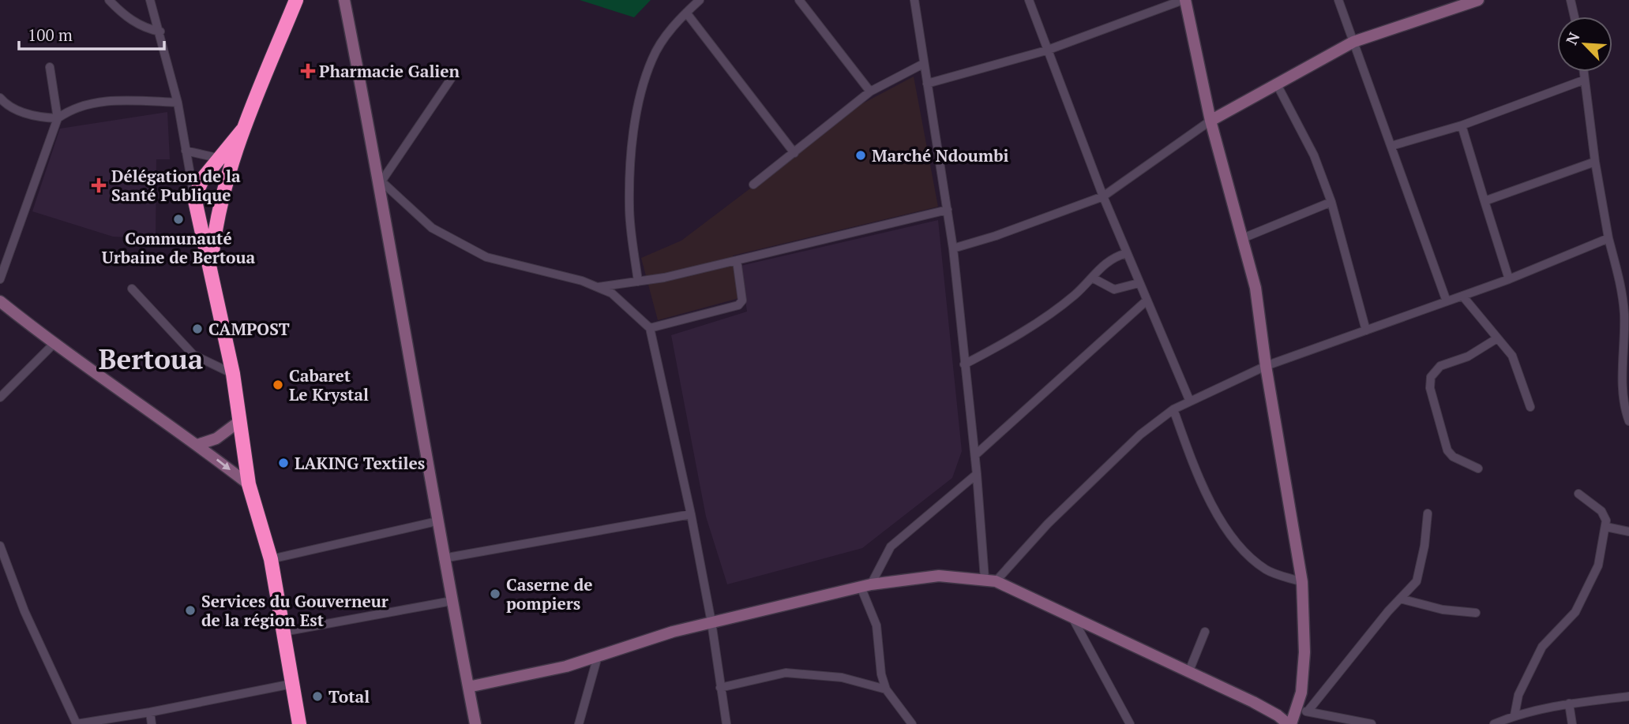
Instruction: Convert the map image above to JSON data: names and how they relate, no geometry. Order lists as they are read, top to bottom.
{
  "districts": ["Bertoua"],
  "places": {
    "health": ["Pharmacie Galien", "Délégation de la Santé Publique"],
    "other": [
      "Marché Ndoumbi",
      "Communauté Urbaine de Bertoua",
      "CAMPOST",
      "Cabaret Le Krystal",
      "LAKING Textiles",
      "Caserne de pompiers",
      "Services du Gouverneur de la région Est",
      "Total"
    ]
  },
  "scale_bar": "100 m",
  "north": "top left"
}
